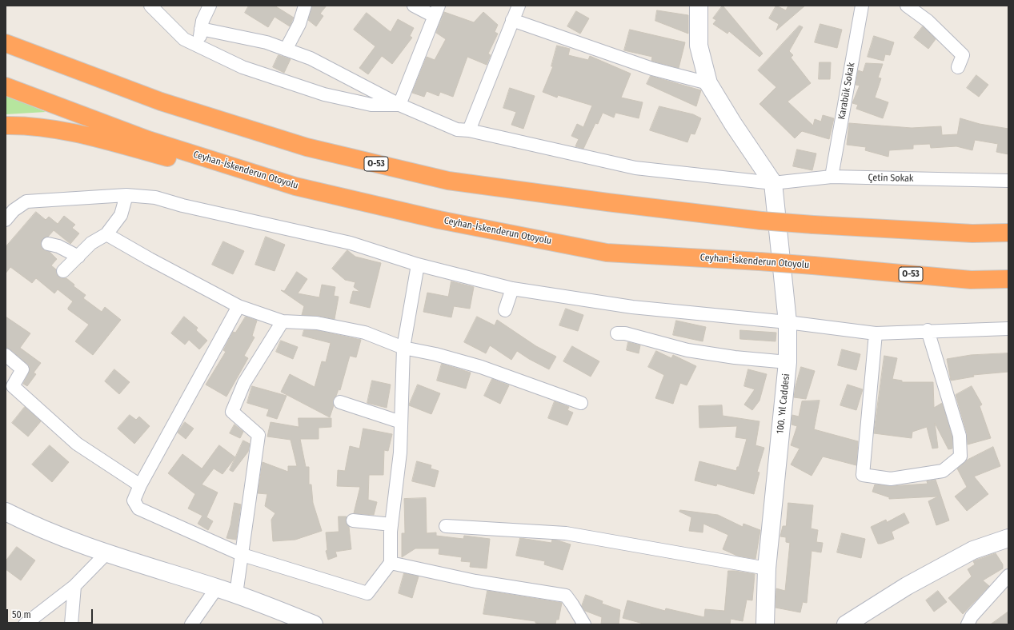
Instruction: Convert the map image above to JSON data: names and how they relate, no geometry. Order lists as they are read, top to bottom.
{
  "streets": {
    "highway": ["O-53", "Ceyhan-İskenderun Otoyolu"],
    "street": ["Karabük Sokak", "Çetin Sokak", "100. Yıl Caddesi"]
  },
  "crossings": [
    ["Karabük Sokak", "Çetin Sokak"],
    ["Çetin Sokak", "100. Yıl Caddesi"]
  ],
  "scale_bar": "50 m"
}
